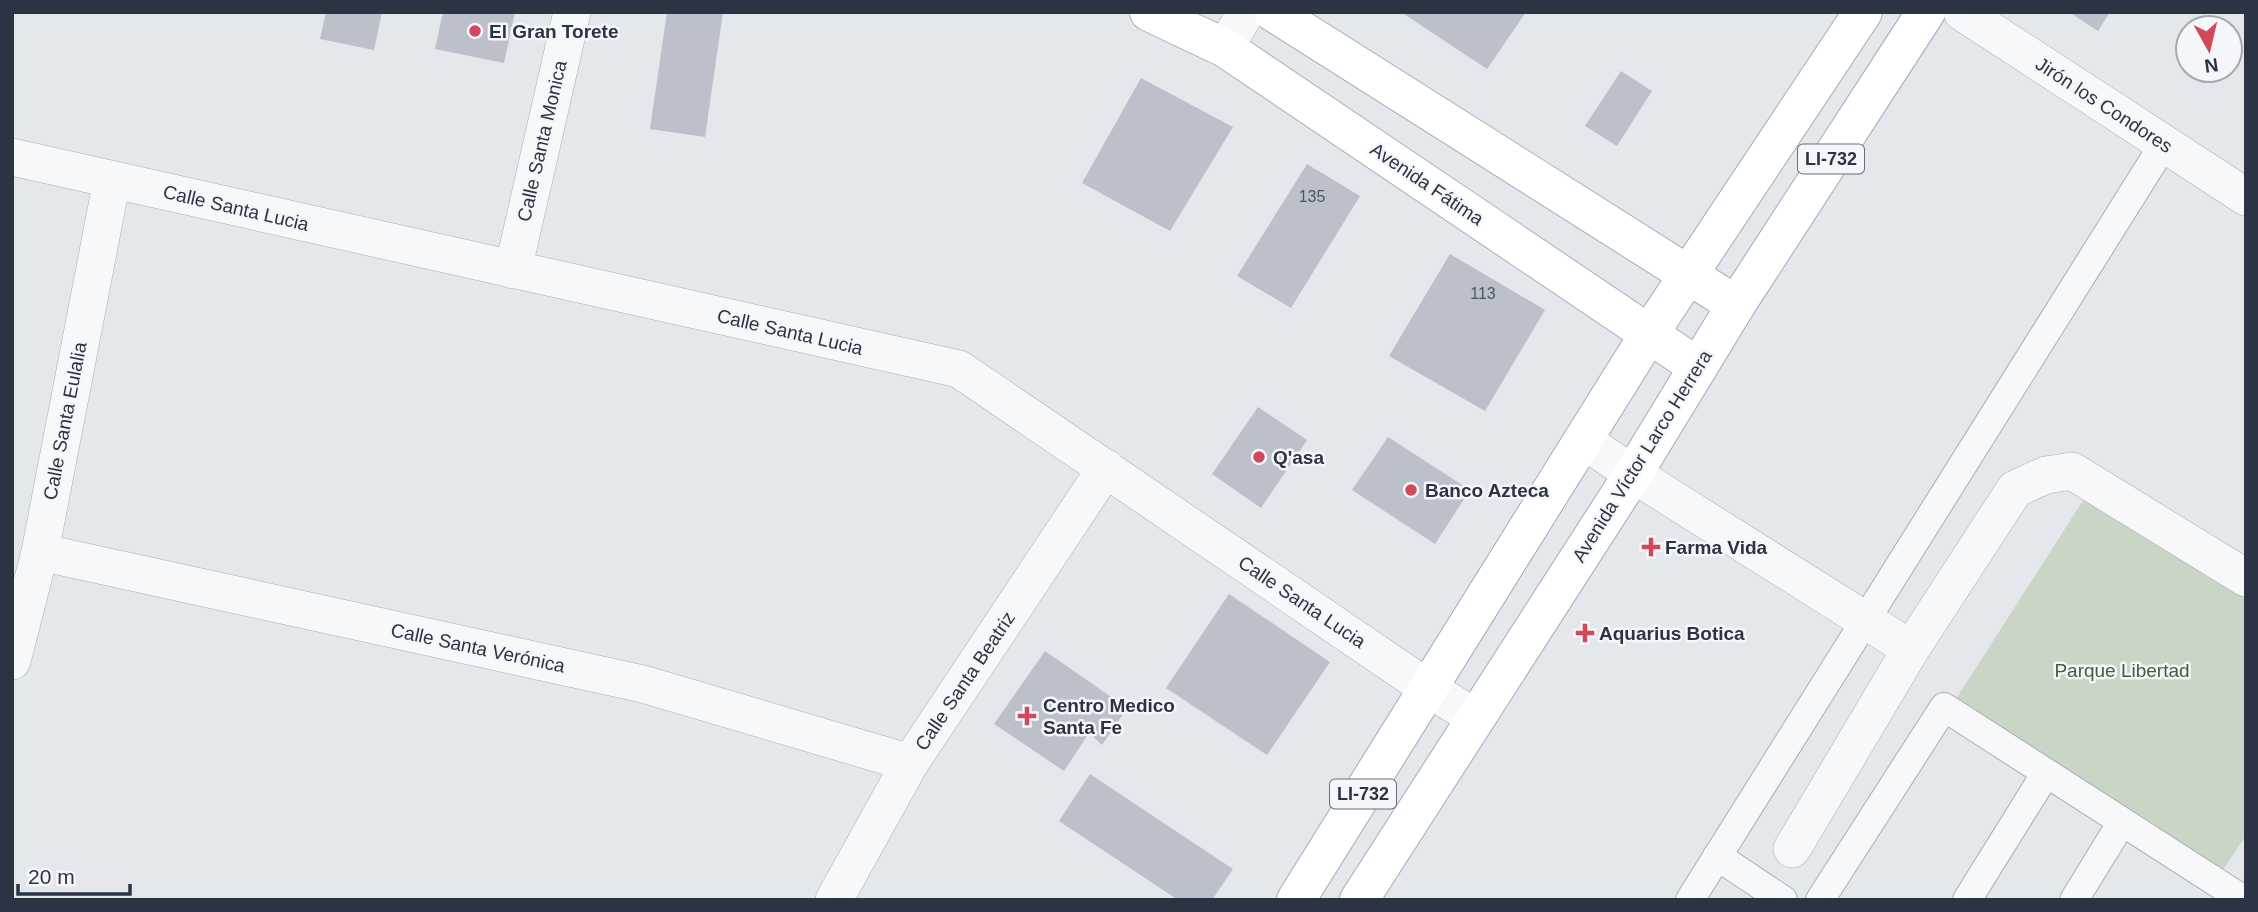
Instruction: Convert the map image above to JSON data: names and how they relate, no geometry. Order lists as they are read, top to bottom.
{
  "streets": {
    "main road": ["LI-732", "Avenida Fátima", "Avenida Víctor Larco Herrera"],
    "street": [
      "Jirón los Condores",
      "Calle Santa Monica",
      "Calle Santa Lucia",
      "Calle Santa Eulalia",
      "Calle Santa Verónica",
      "Calle Santa Beatriz"
    ]
  },
  "crossings": [
    ["Calle Santa Monica", "Calle Santa Lucia"],
    ["LI-732", "Avenida Fátima"],
    ["LI-732", "Calle Santa Lucia"],
    ["Avenida Fátima", "Avenida Víctor Larco Herrera"],
    ["Calle Santa Lucia", "Calle Santa Eulalia"],
    ["Calle Santa Lucia", "Avenida Víctor Larco Herrera"],
    ["Calle Santa Lucia", "Calle Santa Beatriz"],
    ["Calle Santa Eulalia", "Calle Santa Verónica"],
    ["Calle Santa Verónica", "Calle Santa Beatriz"]
  ],
  "parks": ["Parque Libertad"],
  "places": {
    "other": ["El Gran Torete", "Q'asa", "Banco Azteca"],
    "health": ["Farma Vida", "Aquarius Botica", "Centro Medico Santa Fe"]
  },
  "house_numbers": ["135", "113"],
  "scale_bar": "20 m",
  "north": "bottom"
}
